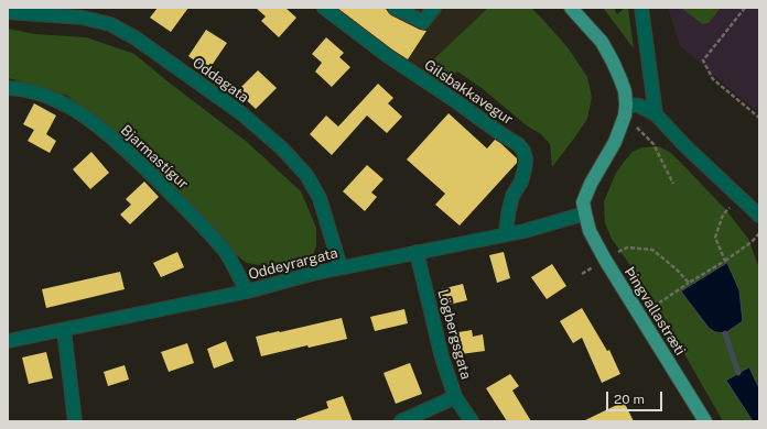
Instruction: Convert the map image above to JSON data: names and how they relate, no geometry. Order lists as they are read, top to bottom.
{
  "streets": {
    "main road": ["Þingvallastræti"],
    "street": [
      "Oddagata",
      "Gilsbakkavegur",
      "Bjarmastígur",
      "Oddeyrargata",
      "Lögbergsgata"
    ]
  },
  "crossings": [
    ["Oddagata", "Oddeyrargata"],
    ["Gilsbakkavegur", "Oddeyrargata"],
    ["Bjarmastígur", "Oddeyrargata"],
    ["Oddeyrargata", "Þingvallastræti"],
    ["Oddeyrargata", "Lögbergsgata"]
  ],
  "scale_bar": "20 m"
}
